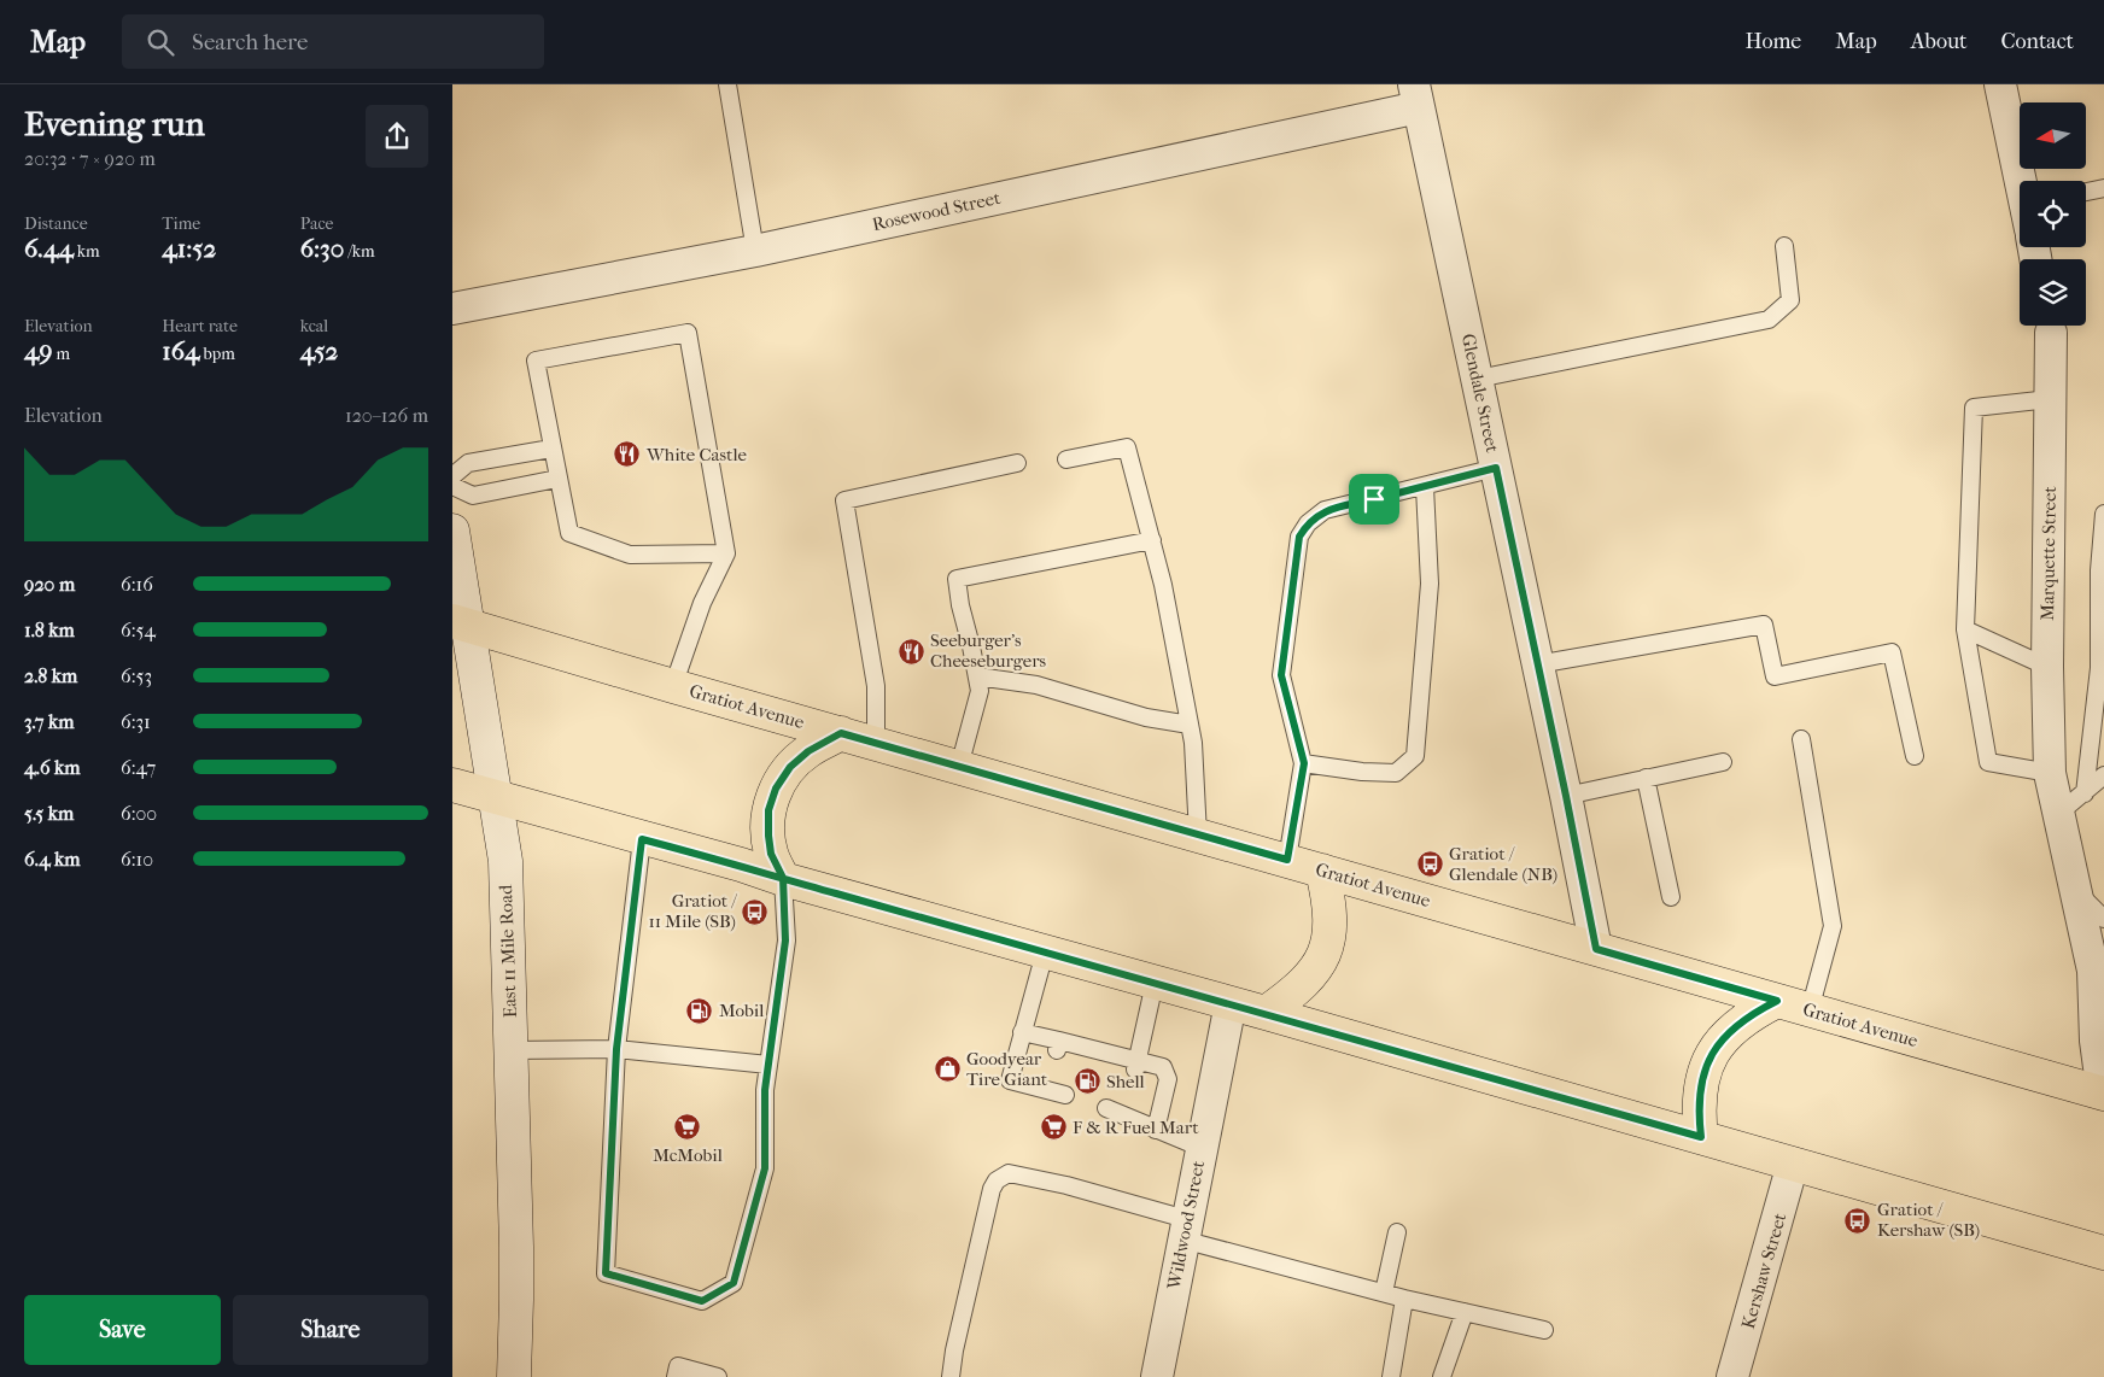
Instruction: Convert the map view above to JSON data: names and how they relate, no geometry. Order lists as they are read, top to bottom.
{
  "streets": {
    "main road": ["Gratiot Avenue", "East 11 Mile Road"],
    "street": [
      "Rosewood Street",
      "Glendale Street",
      "Marquette Street",
      "Wildwood Street",
      "Kershaw Street"
    ]
  },
  "crossings": [
    ["Rosewood Street", "Glendale Street"],
    ["Glendale Street", "Gratiot Avenue"],
    ["Marquette Street", "Gratiot Avenue"],
    ["Gratiot Avenue", "East 11 Mile Road"]
  ],
  "places": {
    "restaurant": ["White Castle", "Seeburger's Cheeseburgers"],
    "bus stop": ["Gratiot / Glendale (NB)", "Gratiot / 11 Mile (SB)", "Gratiot / Kershaw (SB)"],
    "fuel station": ["Mobil", "Shell"],
    "shop": ["Goodyear Tire Giant"],
    "supermarket": ["McMobil", "F & R Fuel Mart"]
  },
  "north": "left",
  "page": {
    "header": "Map",
    "search": "Search here",
    "nav": [
      "Home",
      "Map",
      "About",
      "Contact"
    ],
    "heading": ["Evening run", "20:32 · 7 × 920 m"],
    "stats": [
      ["Distance", "6.44 km"],
      ["Time", "41:52"],
      ["Pace", "6:30 /km"],
      ["Elevation", "49 m"],
      ["Heart rate", "164 bpm"],
      ["kcal", "452"]
    ],
    "chart": ["Elevation", "120–126 m"],
    "list": [
      {
        "name": "920 m",
        "note": "6:16"
      },
      {
        "name": "1.8 km",
        "note": "6:54"
      },
      {
        "name": "2.8 km",
        "note": "6:53"
      },
      {
        "name": "3.7 km",
        "note": "6:31"
      },
      {
        "name": "4.6 km",
        "note": "6:47"
      },
      {
        "name": "5.5 km",
        "note": "6:00"
      },
      {
        "name": "6.4 km",
        "note": "6:10"
      }
    ],
    "buttons": ["Save", "Share"]
  }
}
